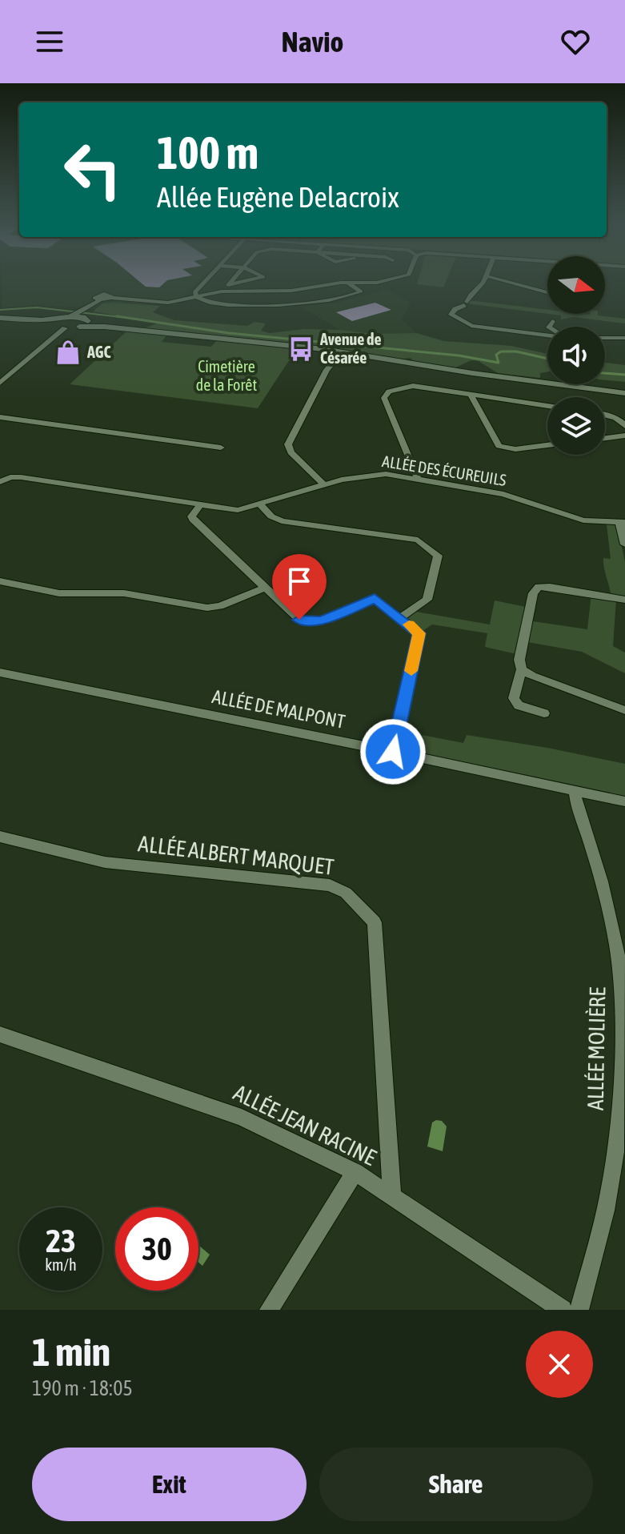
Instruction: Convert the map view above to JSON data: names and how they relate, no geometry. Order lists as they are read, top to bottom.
{
  "streets": {
    "street": [
      "ALLÉE DES ÉCUREUILS",
      "ALLÉE DE MALPONT",
      "ALLÉE ALBERT MARQUET",
      "ALLÉE MOLIÈRE",
      "ALLÉE JEAN RACINE"
    ]
  },
  "crossings": [
    ["ALLÉE DE MALPONT", "ALLÉE MOLIÈRE"],
    ["ALLÉE ALBERT MARQUET", "ALLÉE JEAN RACINE"]
  ],
  "parks": ["Cimetière de la Forêt"],
  "places": {
    "bus stop": ["Avenue de Césarée"],
    "shop": ["AGC"]
  },
  "north": "right",
  "page": {
    "header": "Navio",
    "turn": ["100 m", "Allée Eugène Delacroix"],
    "speed": "23 km/h",
    "limit": "30",
    "heading": ["1 min", "190 m · 18:05"],
    "buttons": ["Exit", "Share"]
  }
}
